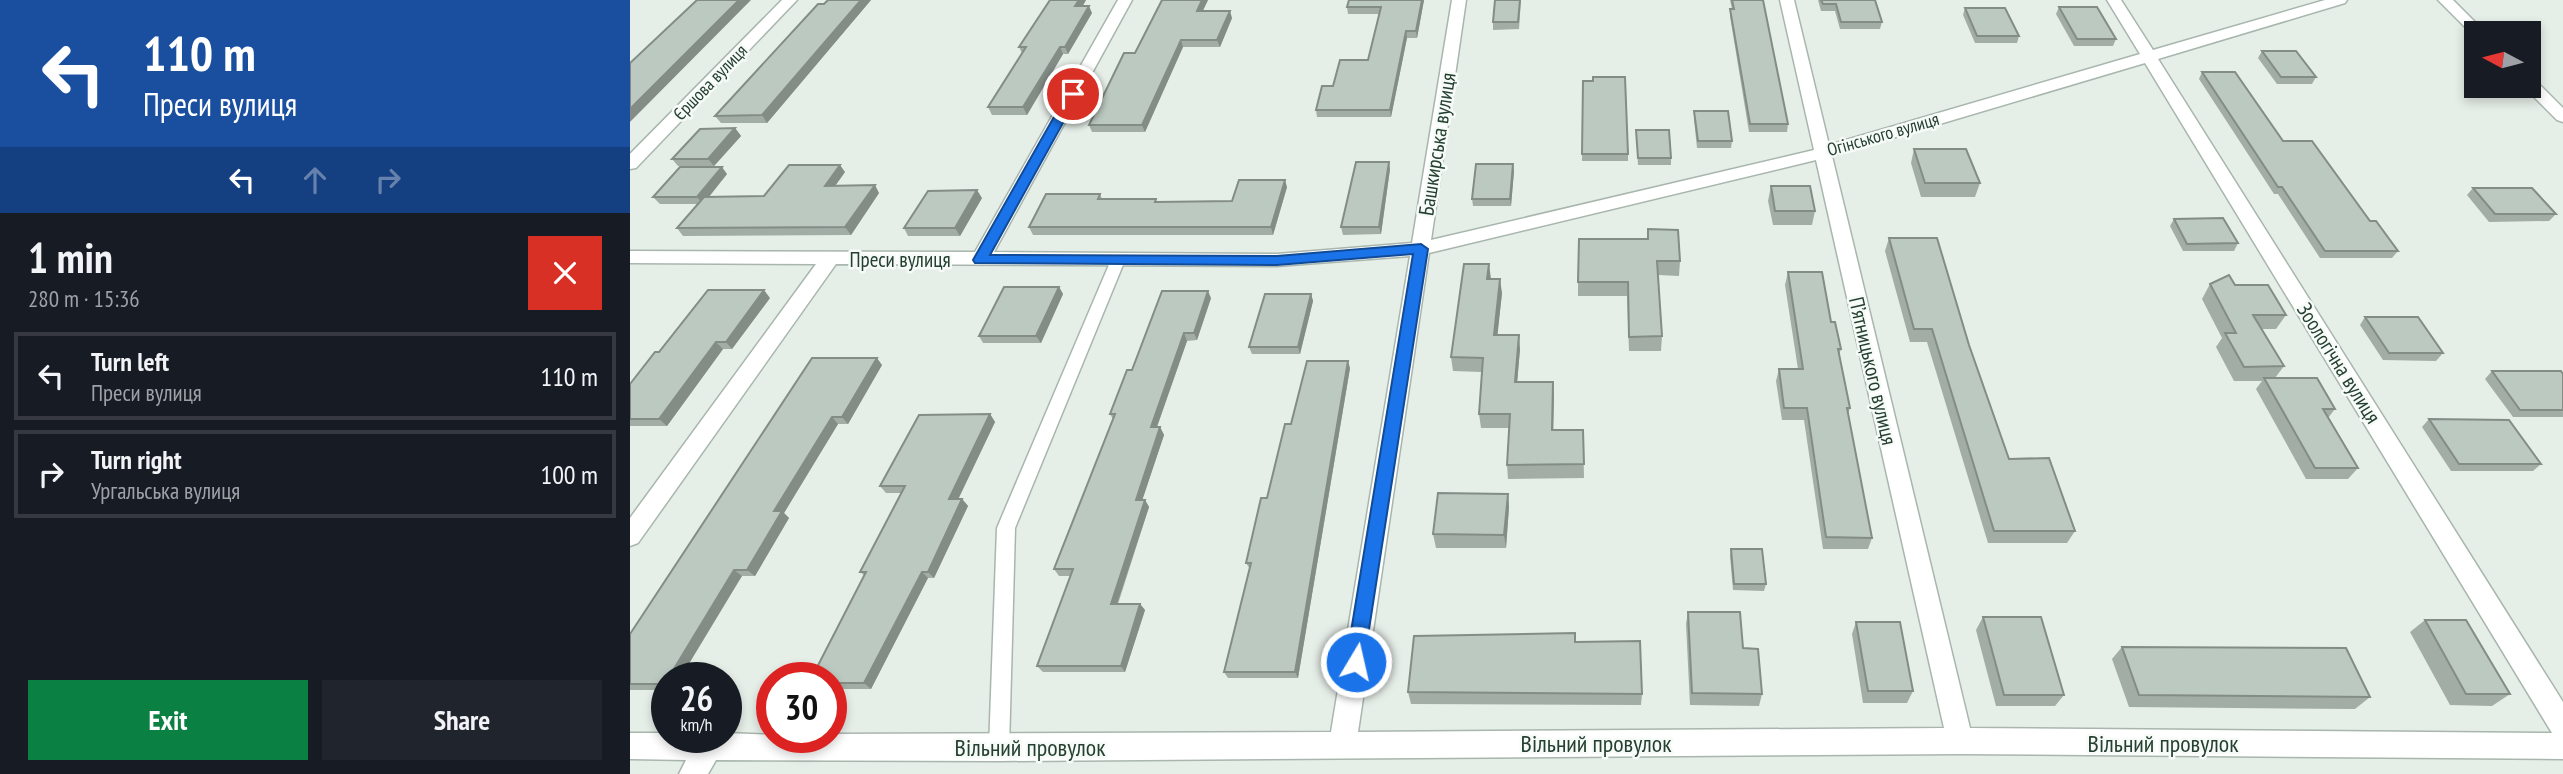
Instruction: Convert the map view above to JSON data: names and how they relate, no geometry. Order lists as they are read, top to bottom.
{
  "streets": {
    "street": [
      "Єршова вулиця",
      "Огінського вулиця",
      "Башкирська вулиця",
      "Преси вулиця",
      "Зоологічна вулиця",
      "П’ятницького вулиця",
      "Вільний провулок"
    ]
  },
  "crossings": [
    ["Огінського вулиця", "Башкирська вулиця"],
    ["Огінського вулиця", "Преси вулиця"],
    ["Огінського вулиця", "Зоологічна вулиця"],
    ["Огінського вулиця", "П’ятницького вулиця"],
    ["Башкирська вулиця", "Преси вулиця"],
    ["Башкирська вулиця", "Вільний провулок"],
    ["П’ятницького вулиця", "Вільний провулок"]
  ],
  "north": "left",
  "page": {
    "turn": ["110 m", "Преси вулиця"],
    "heading": ["1 min", "280 m · 15:36"],
    "list": [
      {
        "name": "Turn left",
        "note": "Преси вулиця",
        "value": "110 m"
      },
      {
        "name": "Turn right",
        "note": "Ургальська вулиця",
        "value": "100 m"
      }
    ],
    "speed": "26 km/h",
    "limit": "30",
    "buttons": ["Exit", "Share"]
  }
}
